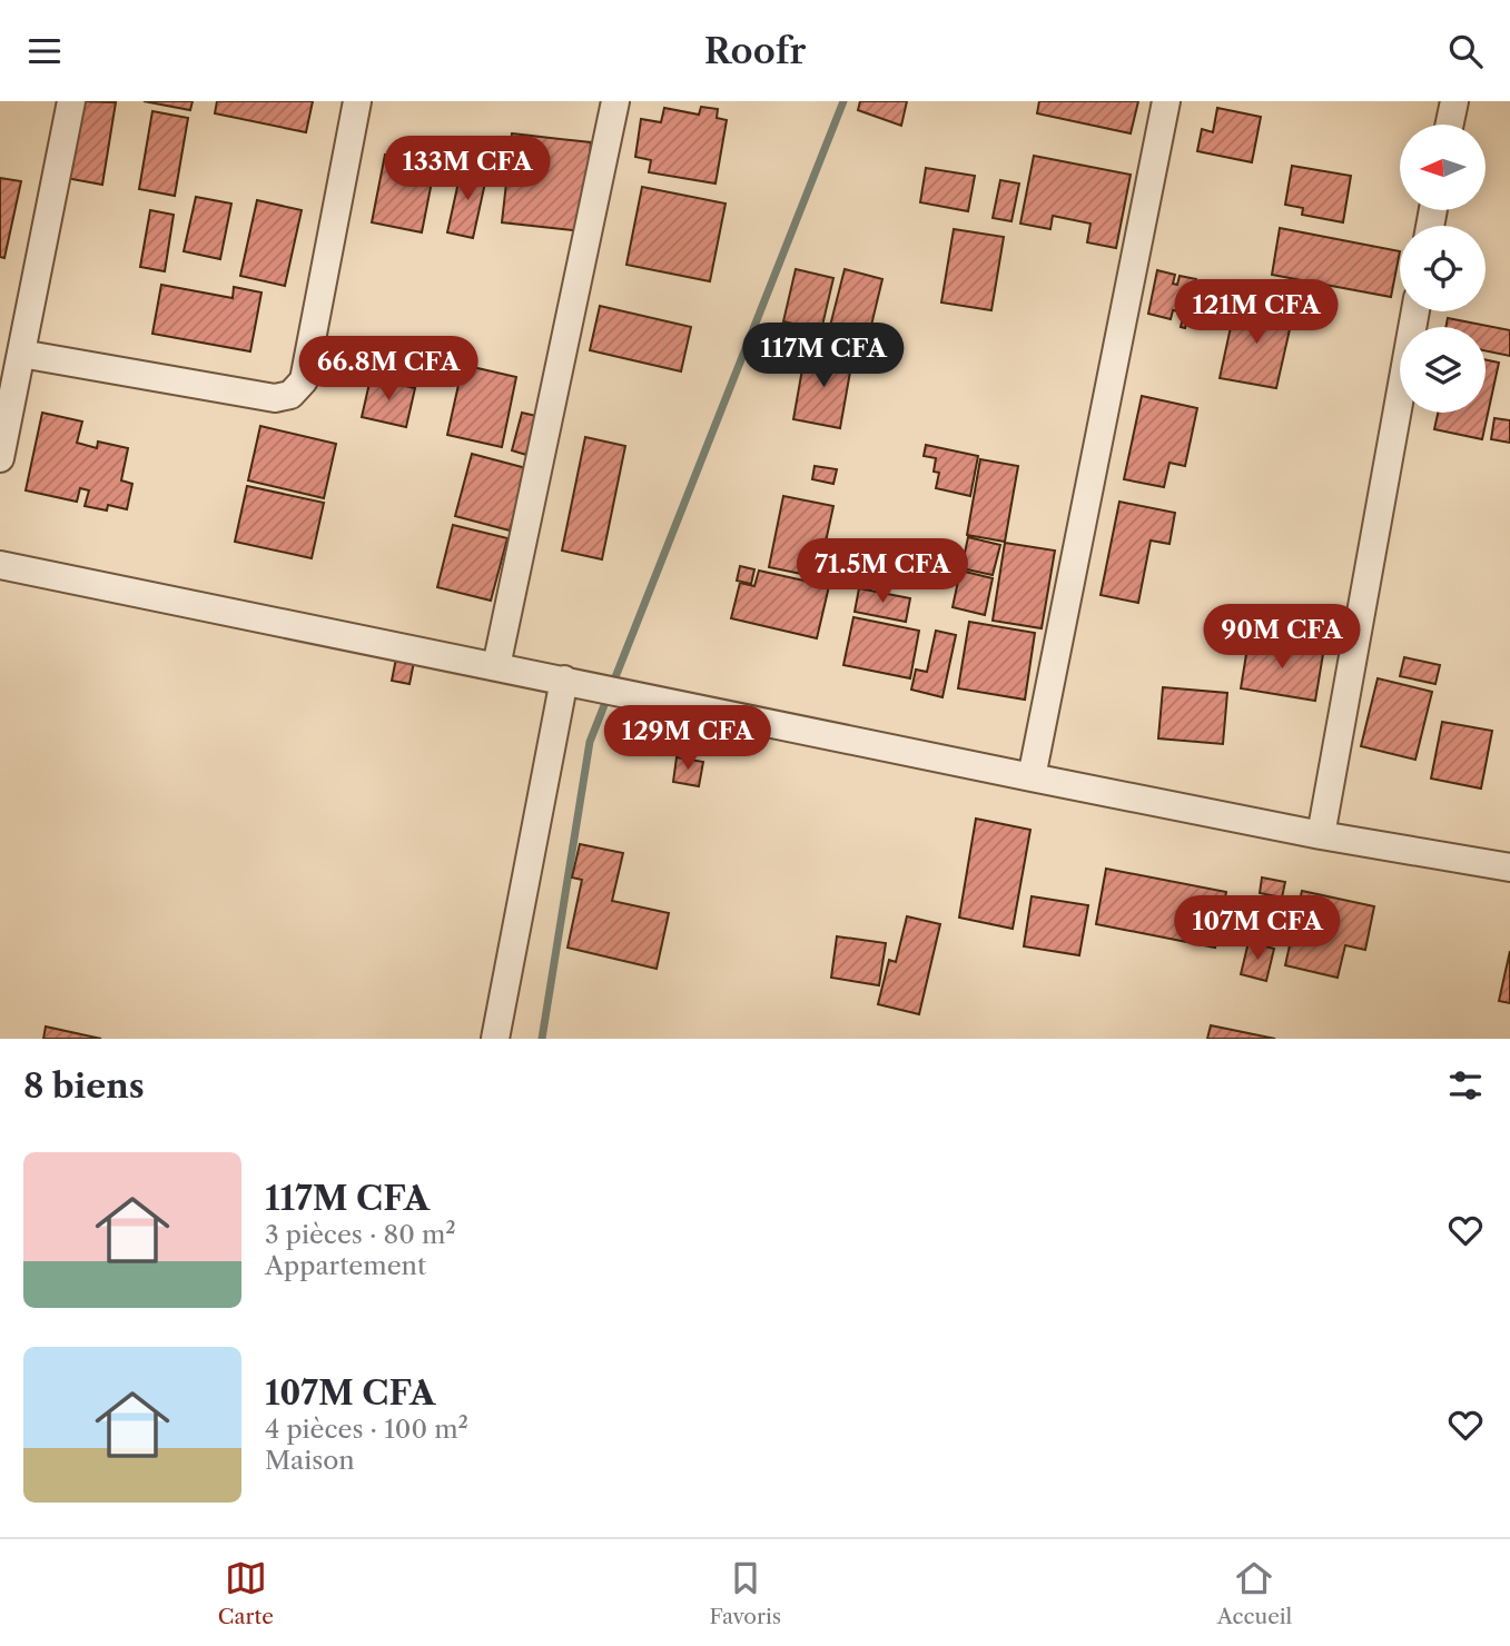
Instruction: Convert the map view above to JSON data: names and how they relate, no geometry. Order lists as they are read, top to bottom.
{
  "north": "left",
  "page": {
    "header": "Roofr",
    "price": [
      "133M CFA",
      "121M CFA",
      "117M CFA",
      "66.8M CFA",
      "71.5M CFA",
      "90M CFA",
      "129M CFA",
      "107M CFA"
    ],
    "heading": "8 biens",
    "list": [
      {
        "name": "117M CFA",
        "note": "3 pièces · 80 m² · Appartement"
      },
      {
        "name": "107M CFA",
        "note": "4 pièces · 100 m² · Maison"
      }
    ],
    "tabs": ["Carte", "Favoris", "Accueil"]
  }
}
